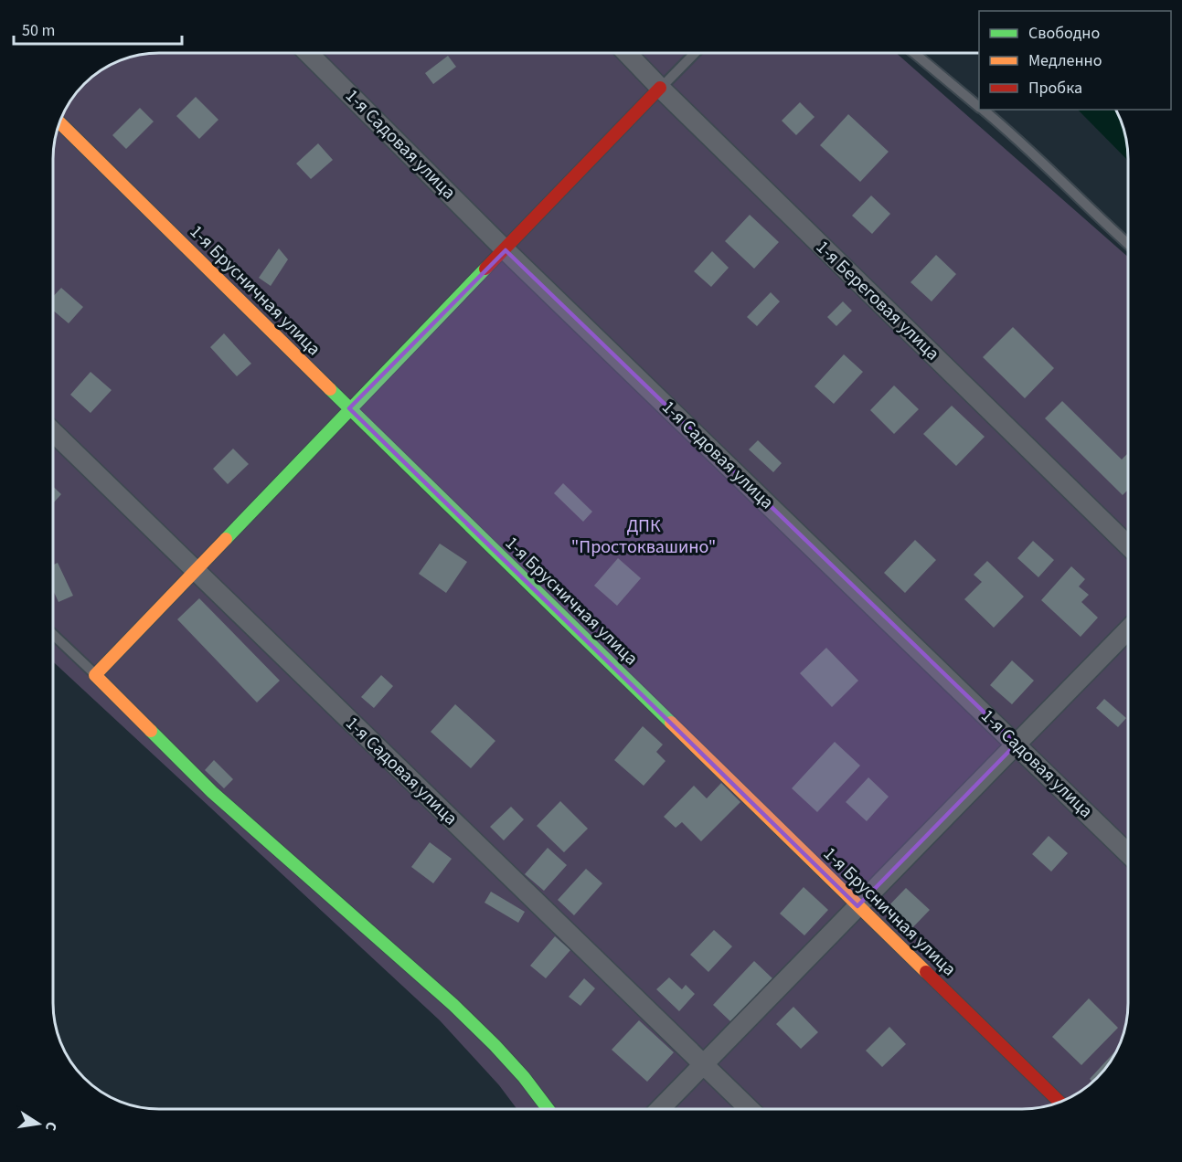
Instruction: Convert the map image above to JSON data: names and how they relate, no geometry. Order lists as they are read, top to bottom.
{
  "streets": {
    "street": ["1-я Садовая улица", "1-я Брусничная улица", "1-я Береговая улица"]
  },
  "parks": ["ДПК \"Простоквашино\""],
  "legend": ["Свободно", "Медленно", "Пробка"],
  "scale_bar": "50 m",
  "north": "right"
}
